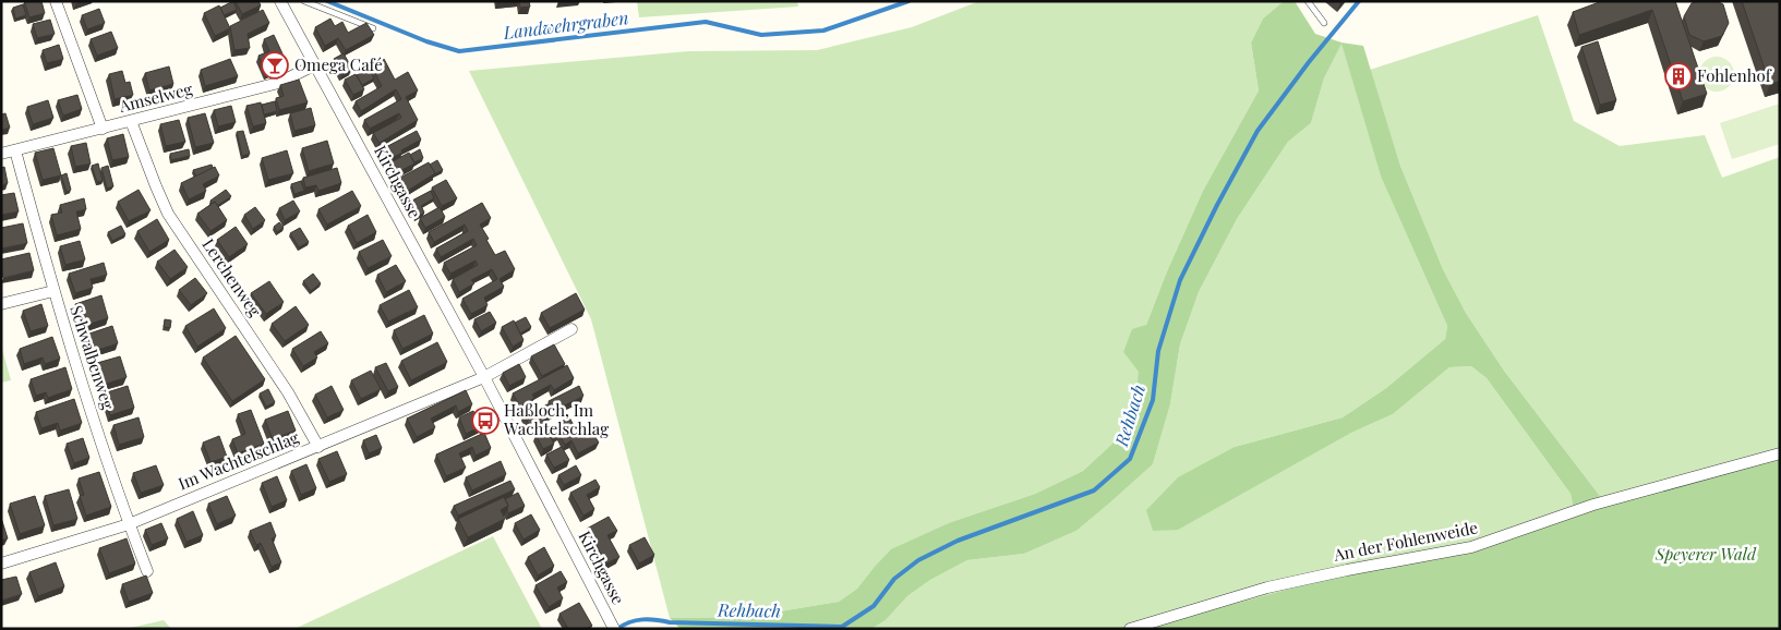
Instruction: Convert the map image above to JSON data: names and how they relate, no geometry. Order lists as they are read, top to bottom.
{
  "streets": {
    "street": [
      "Amselweg",
      "Kirchgasse",
      "Lerchenweg",
      "Schwalbenweg",
      "Im Wachtelschlag",
      "An der Fohlenweide"
    ]
  },
  "crossings": [
    ["Amselweg", "Kirchgasse"],
    ["Amselweg", "Lerchenweg"],
    ["Amselweg", "Schwalbenweg"],
    ["Kirchgasse", "Im Wachtelschlag"],
    ["Lerchenweg", "Im Wachtelschlag"],
    ["Schwalbenweg", "Im Wachtelschlag"]
  ],
  "water": ["Landwehrgraben", "Rehbach"],
  "parks": ["Speyerer Wald"],
  "places": {
    "bar": ["Omega Café"],
    "building": ["Fohlenhof"],
    "bus stop": ["Haßloch, Im Wachtelschlag"]
  }
}
